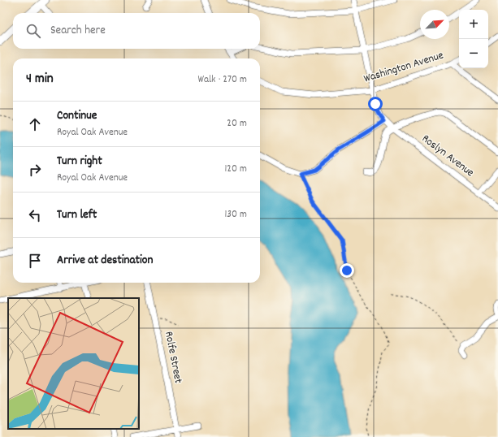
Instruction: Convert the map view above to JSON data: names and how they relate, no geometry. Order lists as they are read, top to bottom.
{
  "streets": {
    "street": ["Washington Avenue", "Roslyn Avenue", "Rolfe Street"]
  },
  "north": "top right",
  "page": {
    "map_buttons": ["+", "−"],
    "search": "Search here",
    "heading": ["4 min", "Walk · 270 m"],
    "list": [
      ["Continue", "Royal Oak Avenue", "20 m"],
      ["Turn right", "Royal Oak Avenue", "120 m"],
      ["Turn left", "130 m"],
      "Arrive at destination"
    ]
  }
}
